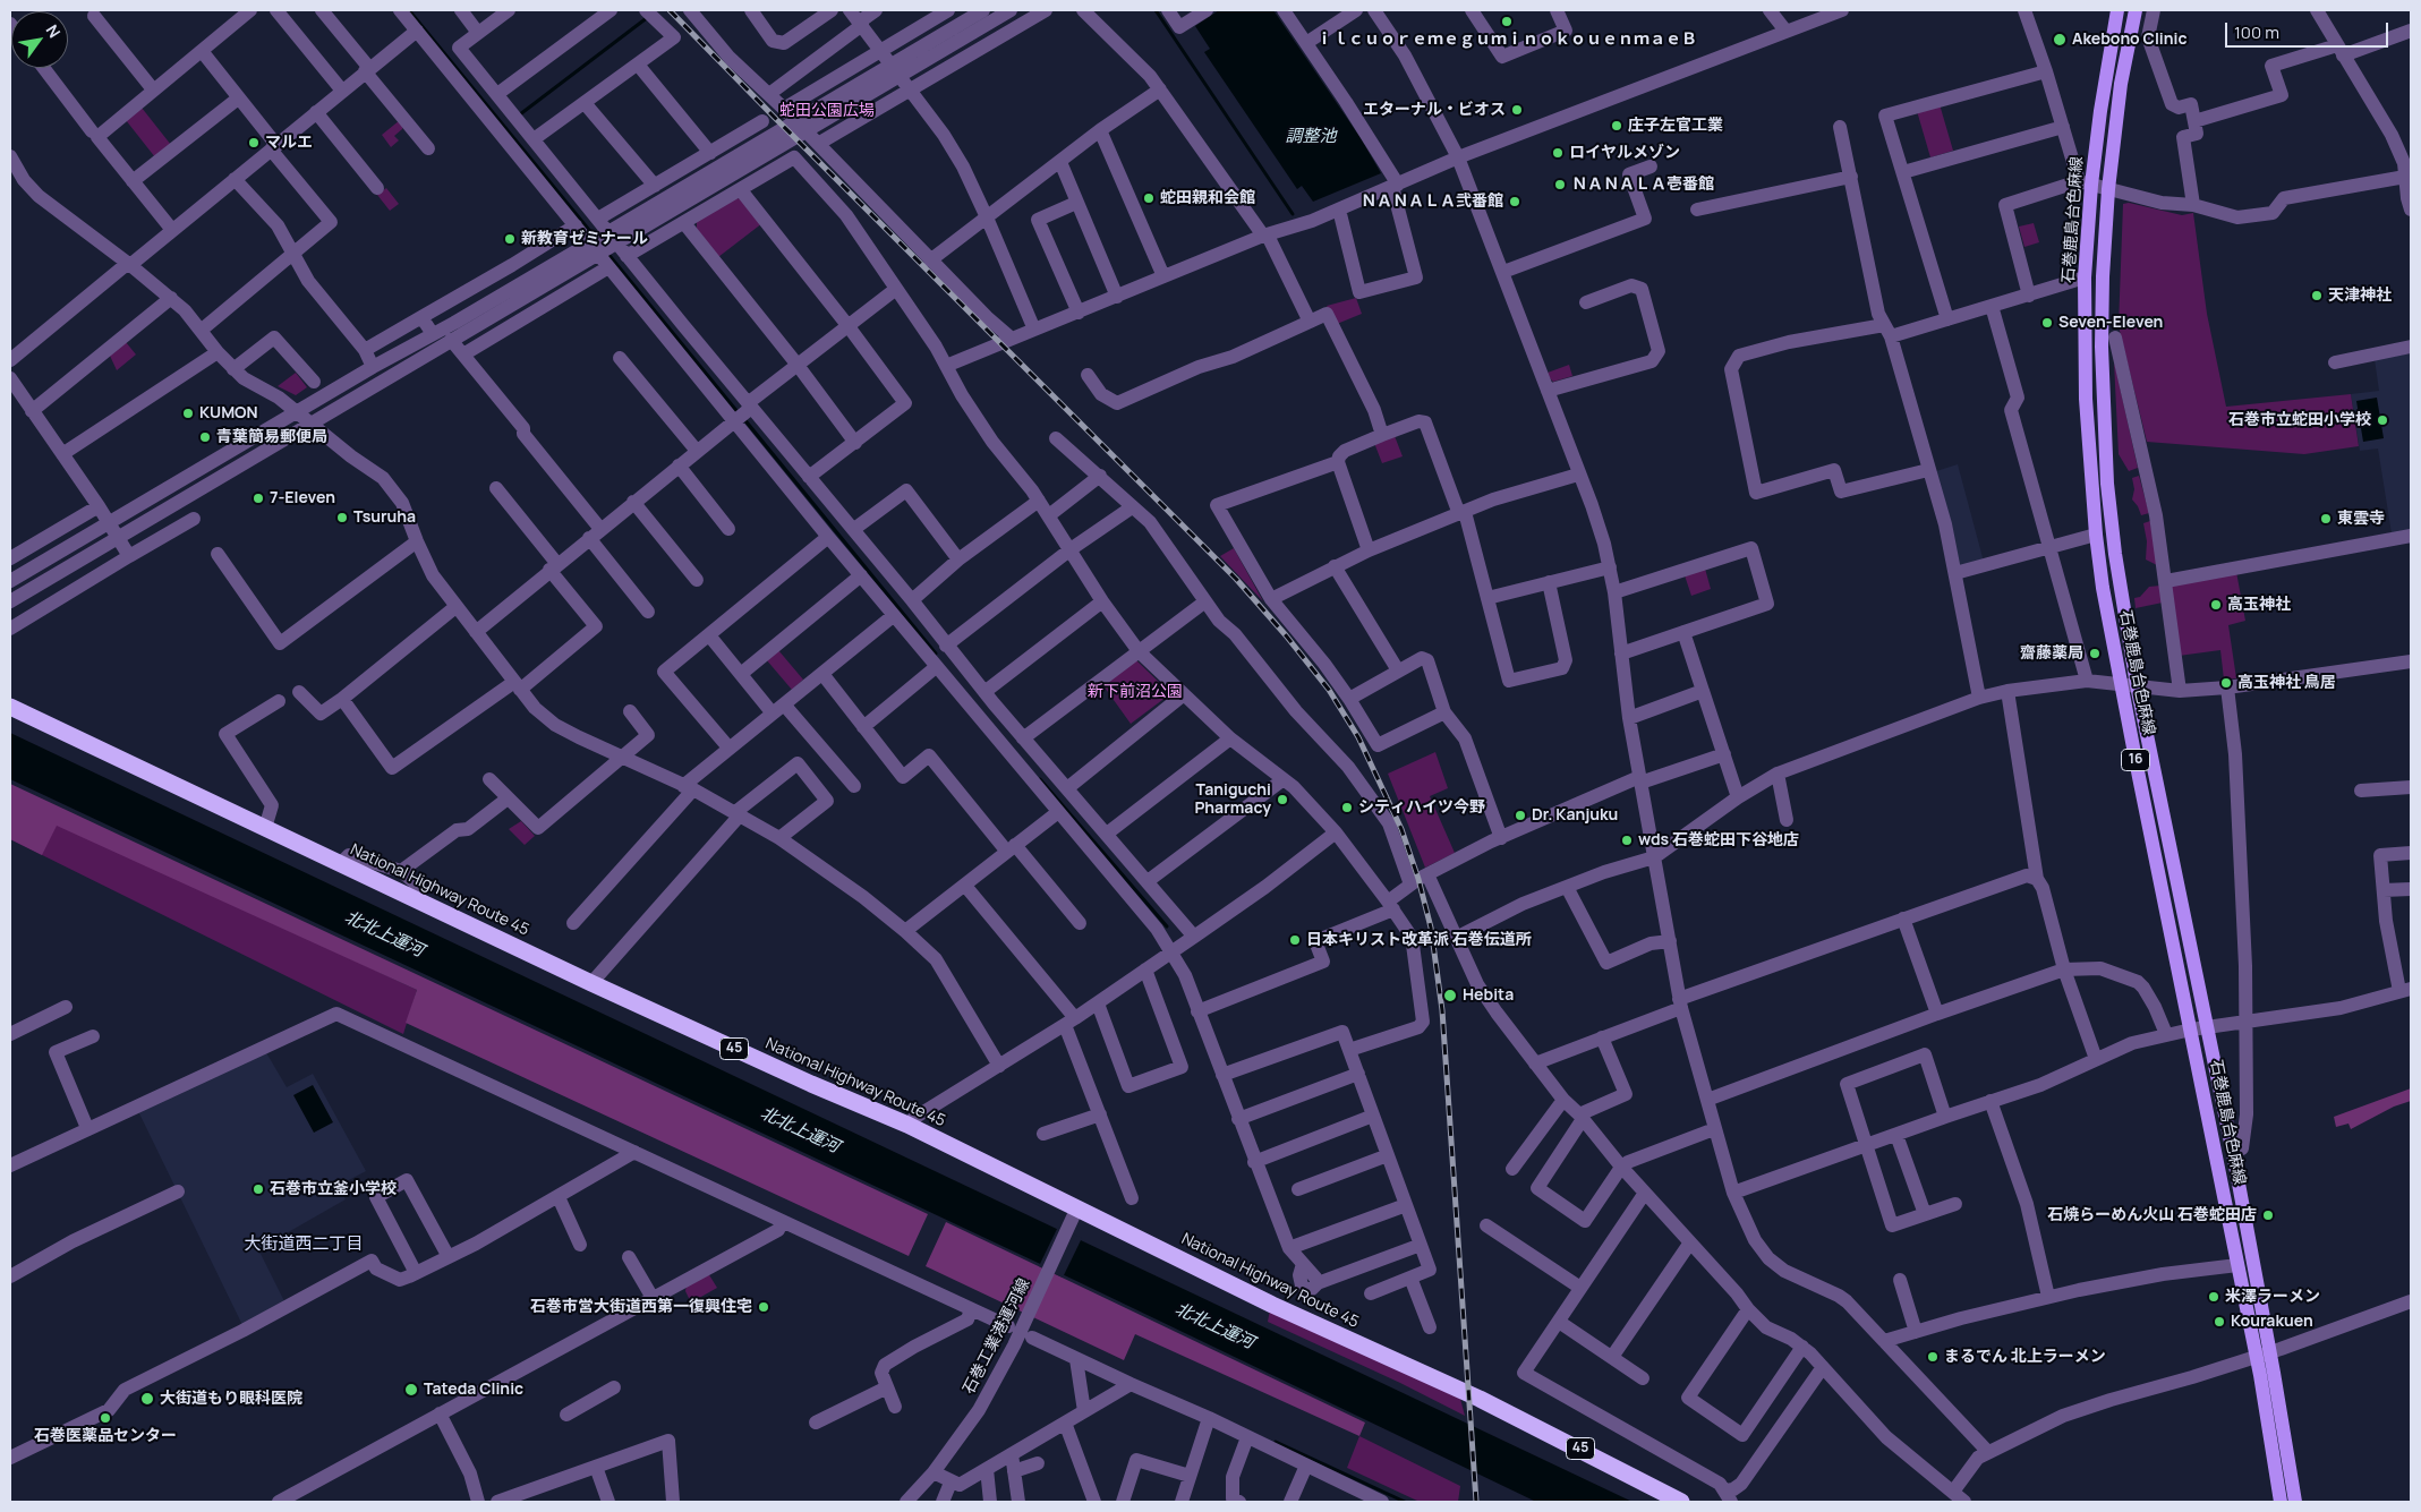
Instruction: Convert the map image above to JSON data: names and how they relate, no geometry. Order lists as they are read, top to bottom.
{
  "streets": {
    "highway": ["National Highway Route 45", "45"],
    "main road": ["石巻鹿島台色麻線", "16"],
    "street": ["石巻工業港運河線"]
  },
  "crossings": [
    ["National Highway Route 45", "石巻工業港運河線"]
  ],
  "districts": ["大街道西二丁目"],
  "water": ["調整池", "北北上運河"],
  "parks": ["蛇田公園広場", "新下前沼公園"],
  "places": [
    "ｉｌｃｕｏｒｅｍｅｇｕｍｉｎｏｋｏｕｅｎｍａｅＢ",
    "Akebono Clinic",
    "エターナル・ビオス",
    "庄子左官工業",
    "マルエ",
    "ロイヤルメゾン",
    "ＮＡＮＡＬＡ壱番館",
    "蛇田親和会館",
    "ＮＡＮＡＬＡ弐番館",
    "新教育ゼミナール",
    "天津神社",
    "Seven-Eleven",
    "KUMON",
    "石巻市立蛇田小学校",
    "青葉簡易郵便局",
    "7-Eleven",
    "Tsuruha",
    "東雲寺",
    "高玉神社",
    "齋藤薬局",
    "高玉神社 鳥居",
    "Taniguchi Pharmacy",
    "シティハイツ今野",
    "Dr. Kanjuku",
    "wds 石巻蛇田下谷地店",
    "日本キリスト改革派 石巻伝道所",
    "Hebita",
    "石巻市立釜小学校",
    "石焼らーめん火山 石巻蛇田店",
    "米澤ラーメン",
    "石巻市営大街道西第一復興住宅",
    "Kourakuen",
    "まるでん 北上ラーメン",
    "Tateda Clinic",
    "大街道もり眼科医院",
    "石巻医薬品センター"
  ],
  "scale_bar": "100 m",
  "north": "top right"
}
